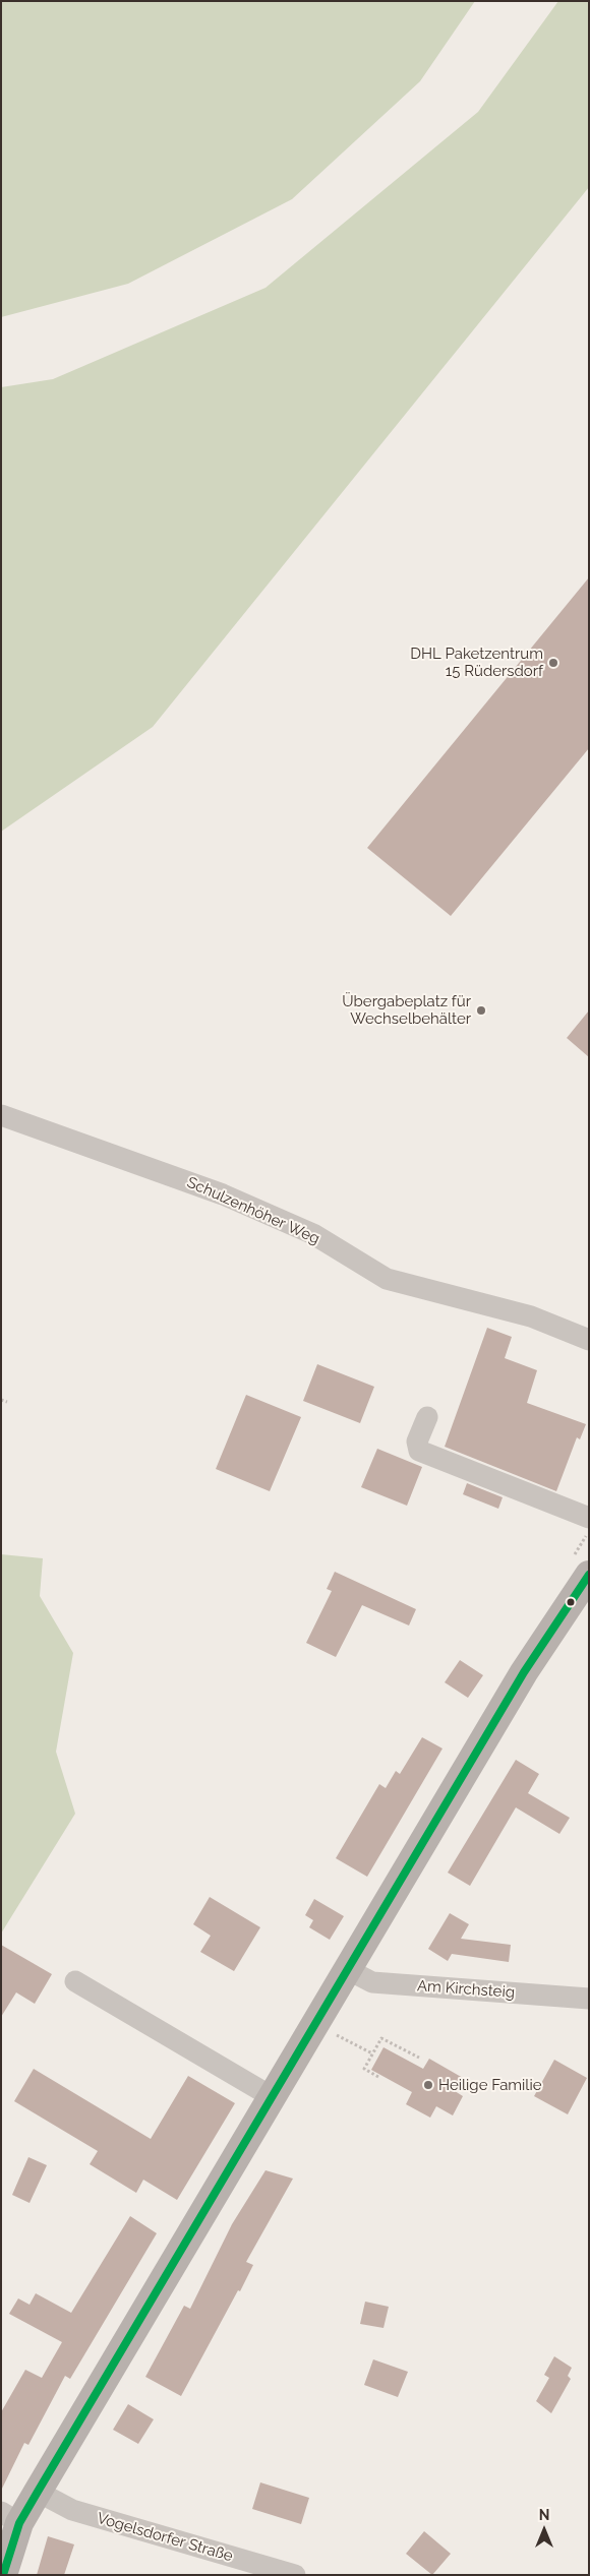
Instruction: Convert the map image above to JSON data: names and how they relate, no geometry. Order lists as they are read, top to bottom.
{
  "streets": {
    "street": ["Schulzenhöher Weg", "Am Kirchsteig", "Vogelsdorfer Straße"]
  },
  "places": ["DHL Paketzentrum 15 Rüdersdorf", "Übergabeplatz für Wechselbehälter", "Heilige Familie"],
  "north": "top"
}
